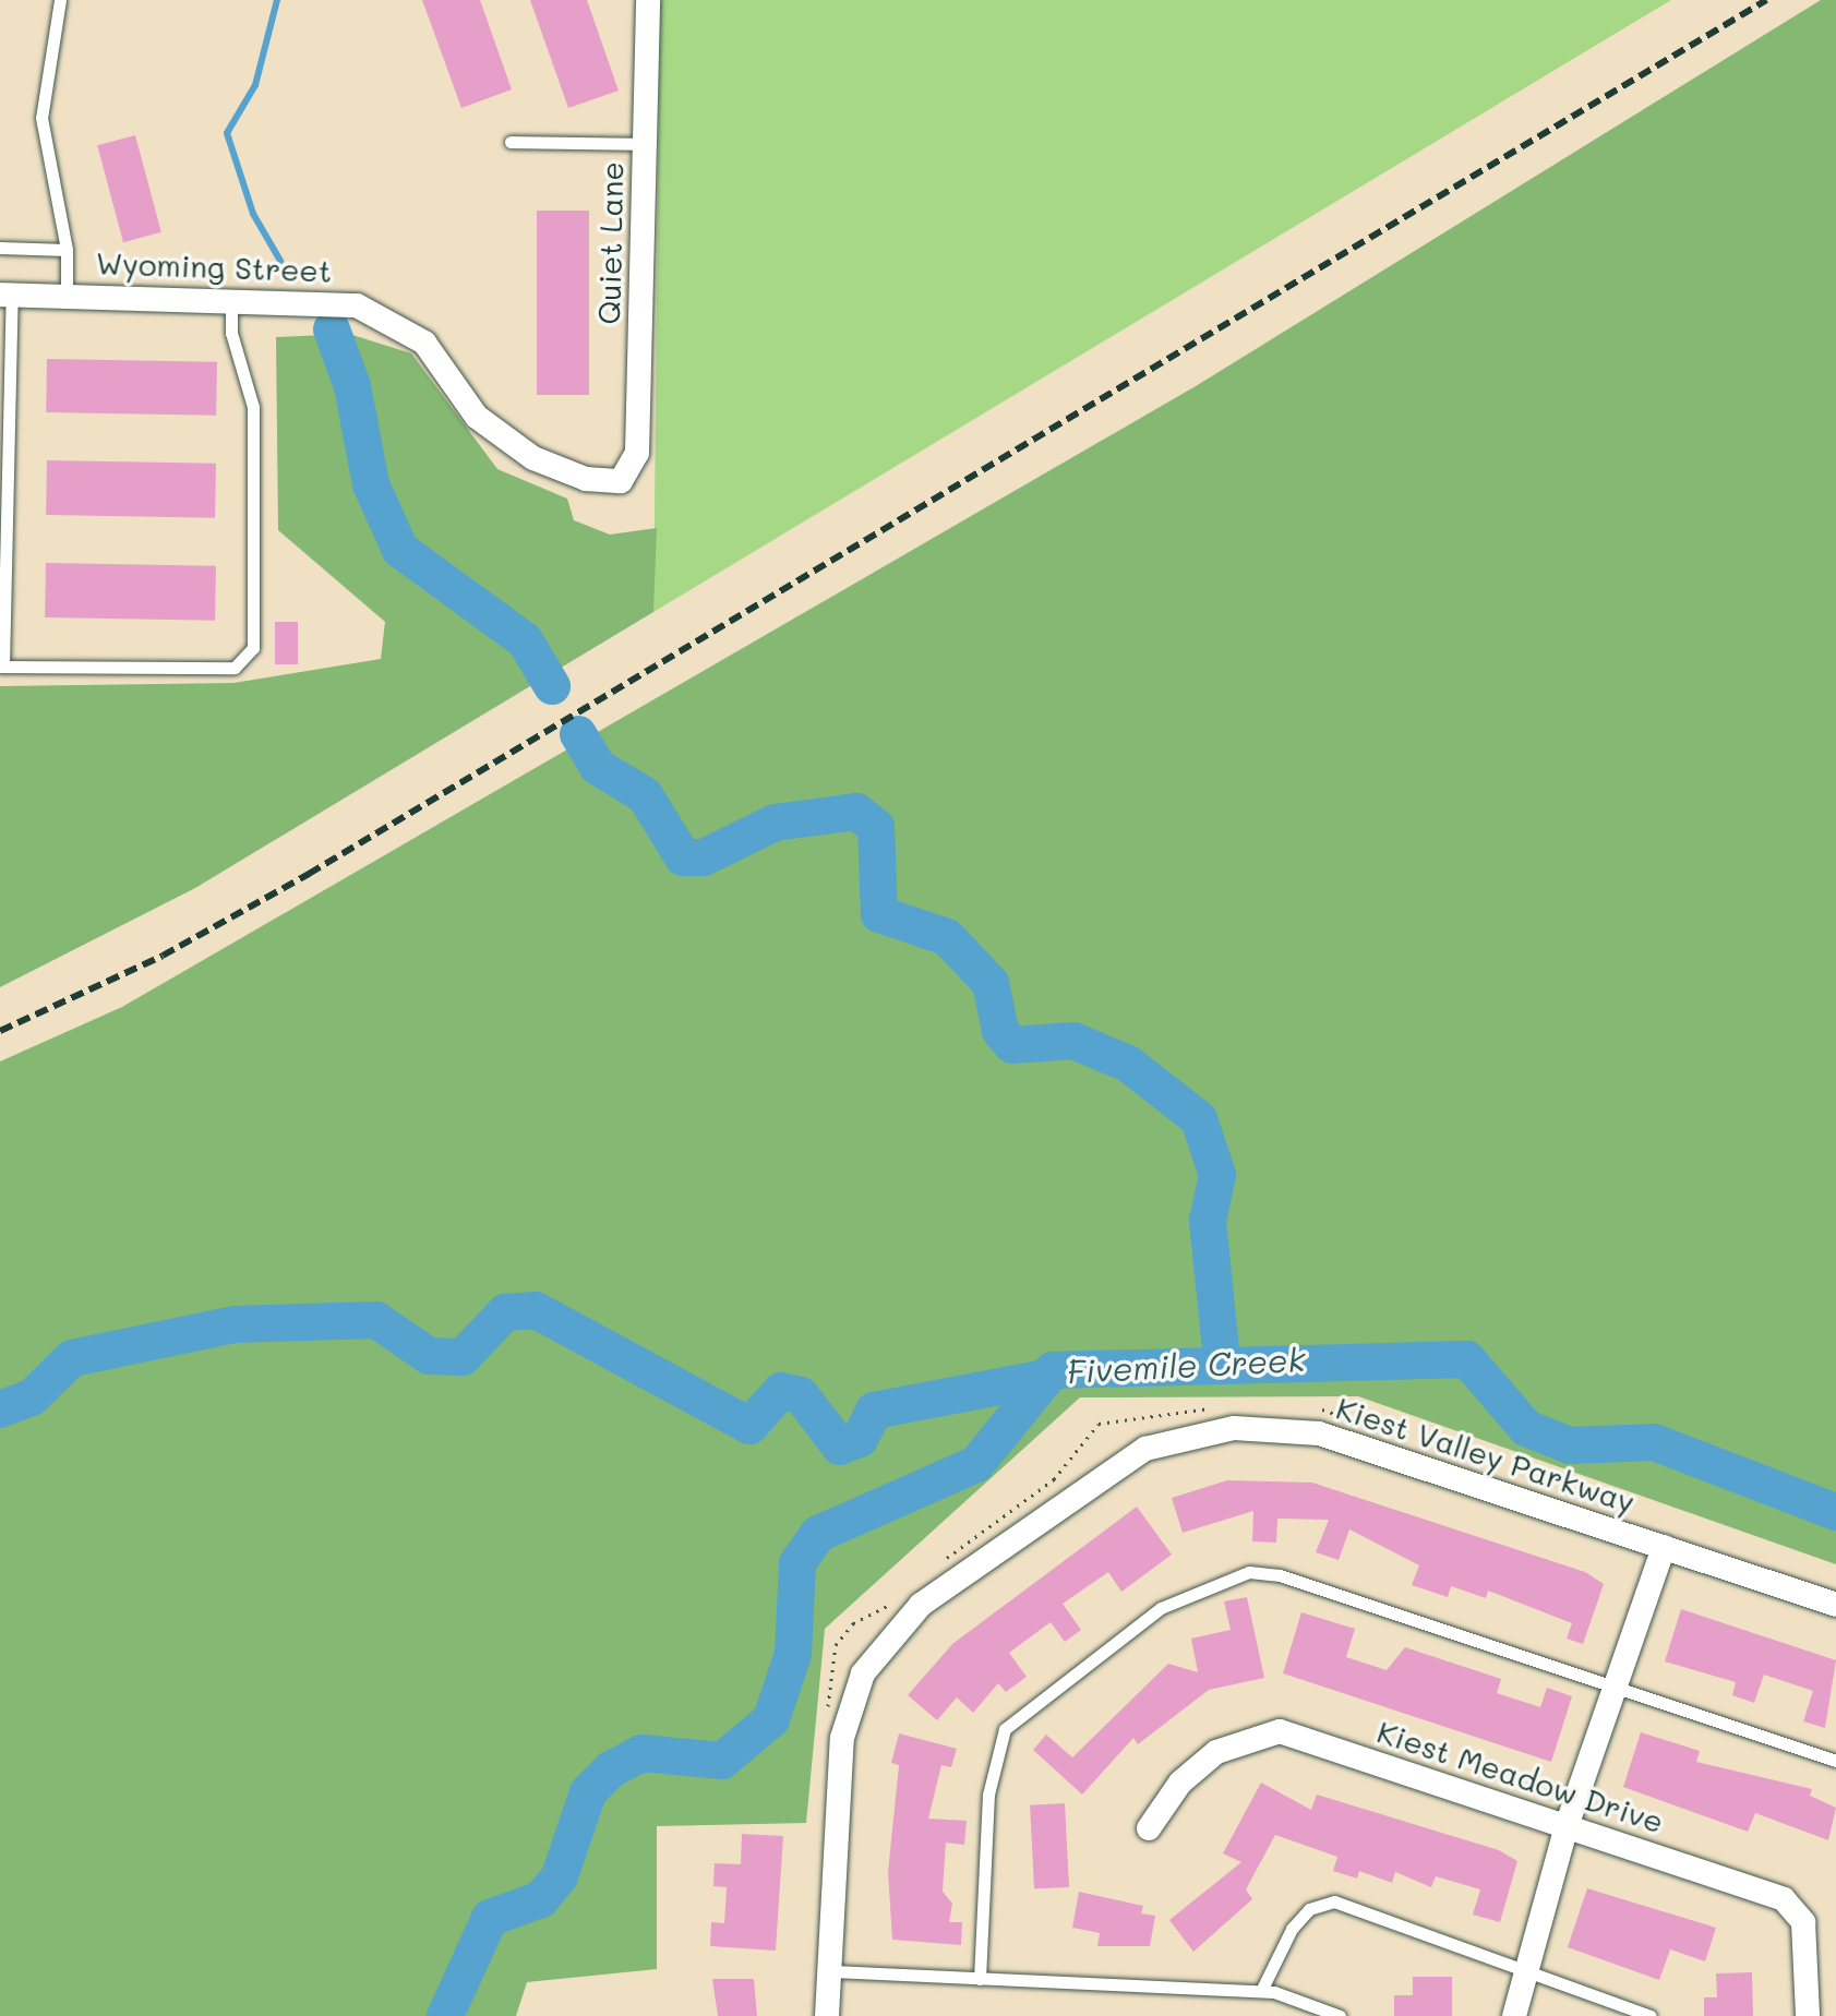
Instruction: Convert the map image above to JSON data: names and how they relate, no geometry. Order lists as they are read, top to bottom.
{
  "streets": {
    "street": [
      "Quiet Lane",
      "Wyoming Street",
      "Kiest Valley Parkway",
      "Kiest Meadow Drive"
    ]
  },
  "crossings": [
    ["Quiet Lane", "Wyoming Street"]
  ],
  "water": ["Fivemile Creek"]
}
